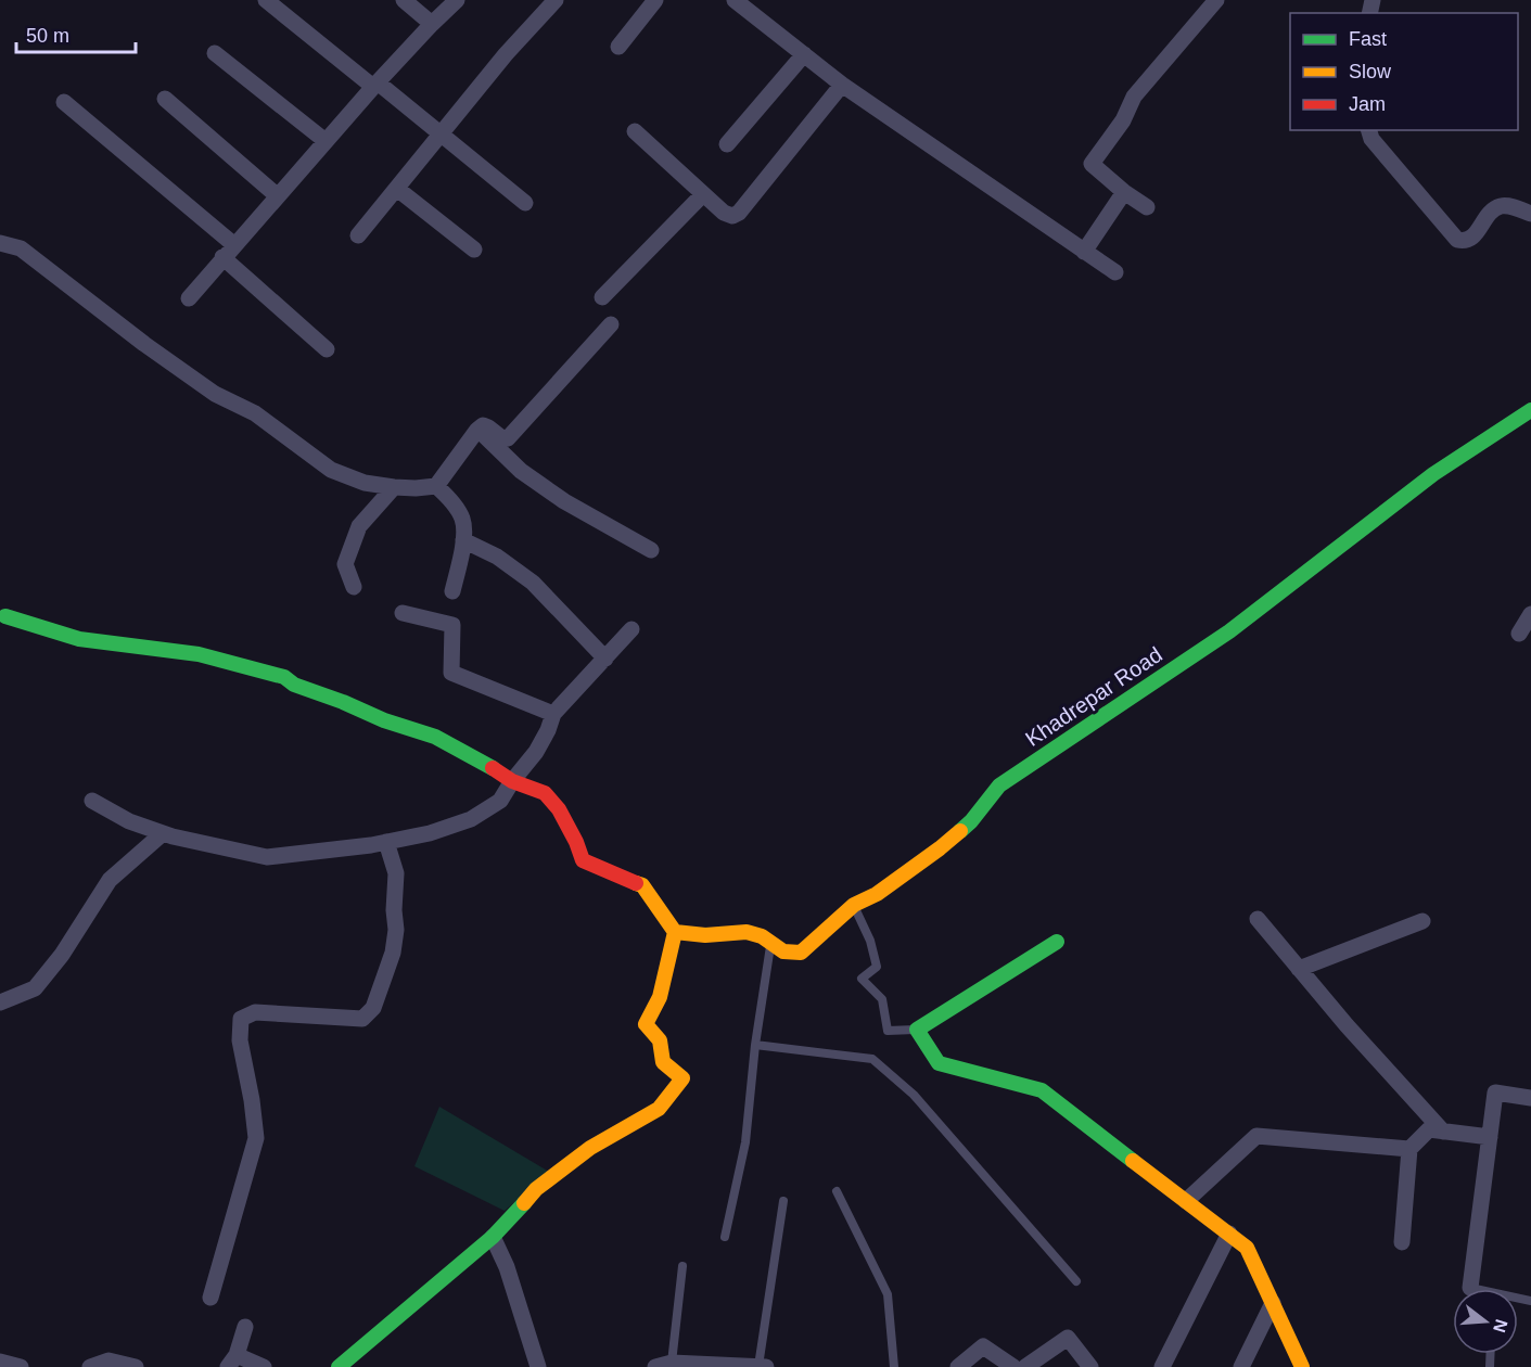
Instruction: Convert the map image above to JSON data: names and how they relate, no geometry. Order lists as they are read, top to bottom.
{
  "streets": {
    "street": ["Khadrepar Road"]
  },
  "legend": ["Fast", "Slow", "Jam"],
  "scale_bar": "50 m",
  "north": "right"
}
